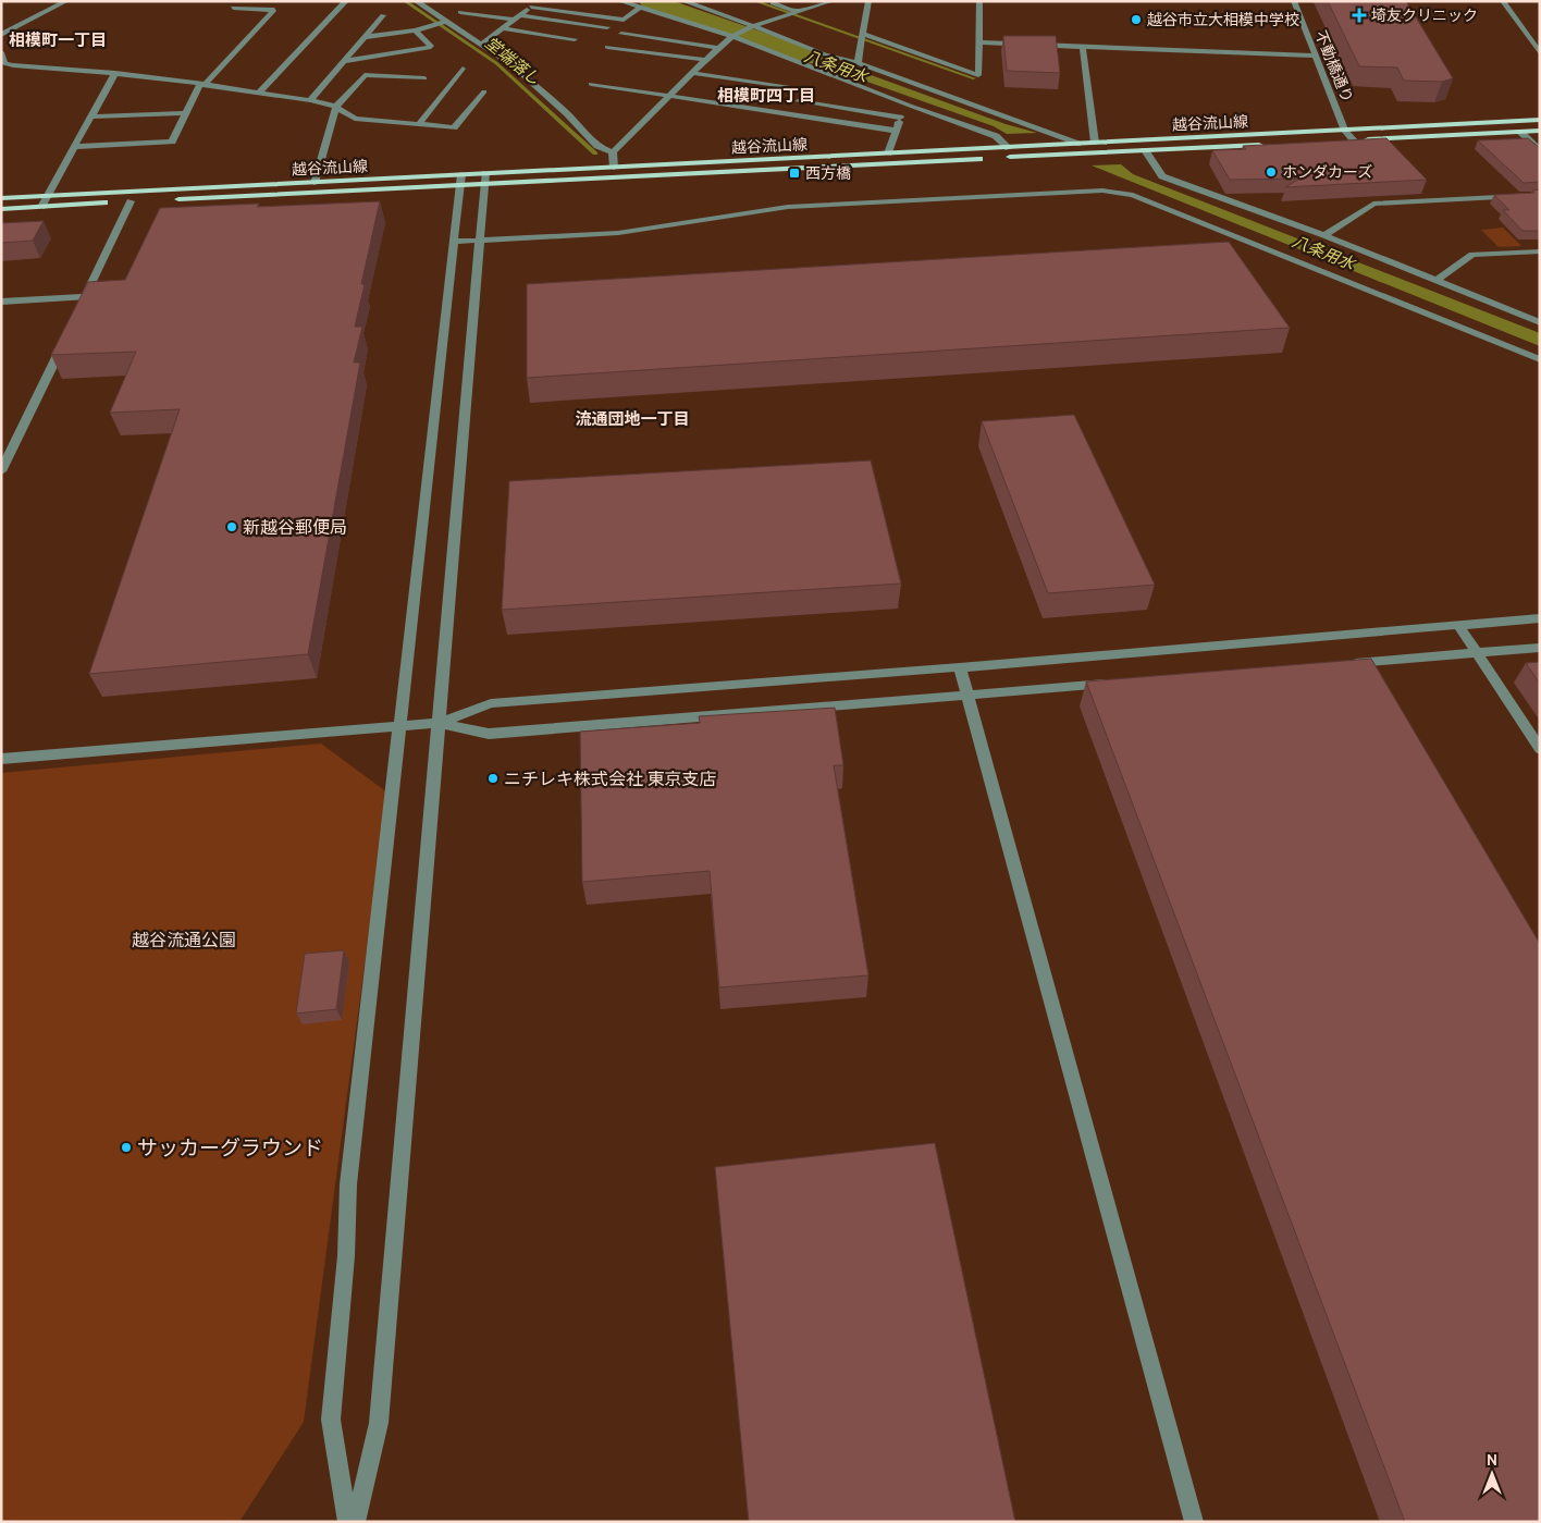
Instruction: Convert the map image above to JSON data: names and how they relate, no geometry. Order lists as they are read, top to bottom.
{
  "streets": {
    "main road": ["越谷流山線"],
    "street": ["不動橋通り"]
  },
  "crossings": [
    ["不動橋通り", "越谷流山線"]
  ],
  "districts": ["相模町一丁目", "相模町四丁目", "流通団地一丁目"],
  "water": ["堂端落し", "八条用水"],
  "parks": ["越谷流通公園"],
  "places": {
    "health": ["埼友クリニック"],
    "other": [
      "越谷市立大相模中学校",
      "ホンダカーズ",
      "新越谷郵便局",
      "ニチレキ株式会社 東京支店",
      "サッカーグラウンド"
    ],
    "transit": ["西方橋"]
  },
  "north": "top"
}
